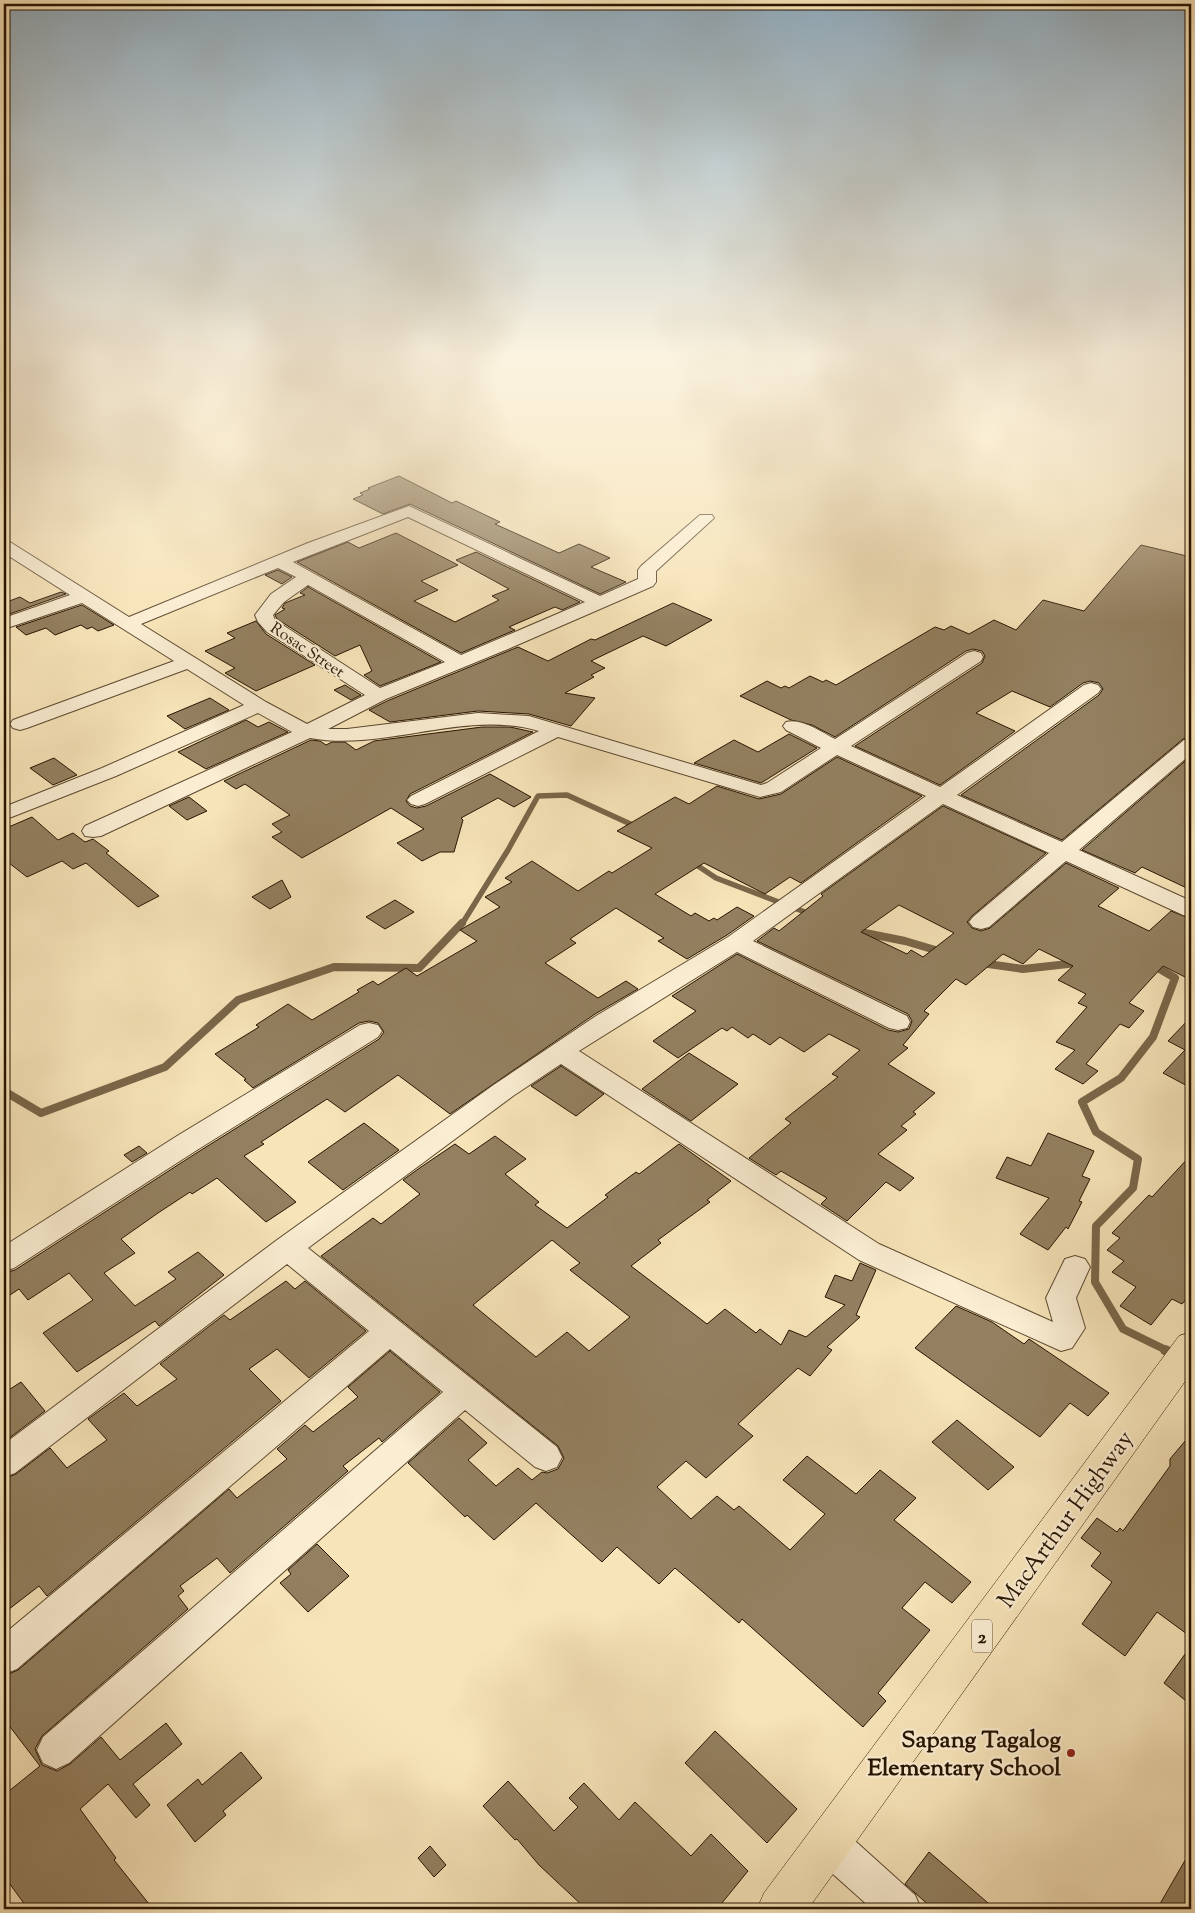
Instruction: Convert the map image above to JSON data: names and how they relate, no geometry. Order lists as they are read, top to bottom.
{
  "streets": {
    "highway": ["MacArthur Highway", "2"],
    "street": ["Rosac Street"]
  },
  "places": ["Sapang Tagalog Elementary School"]
}
